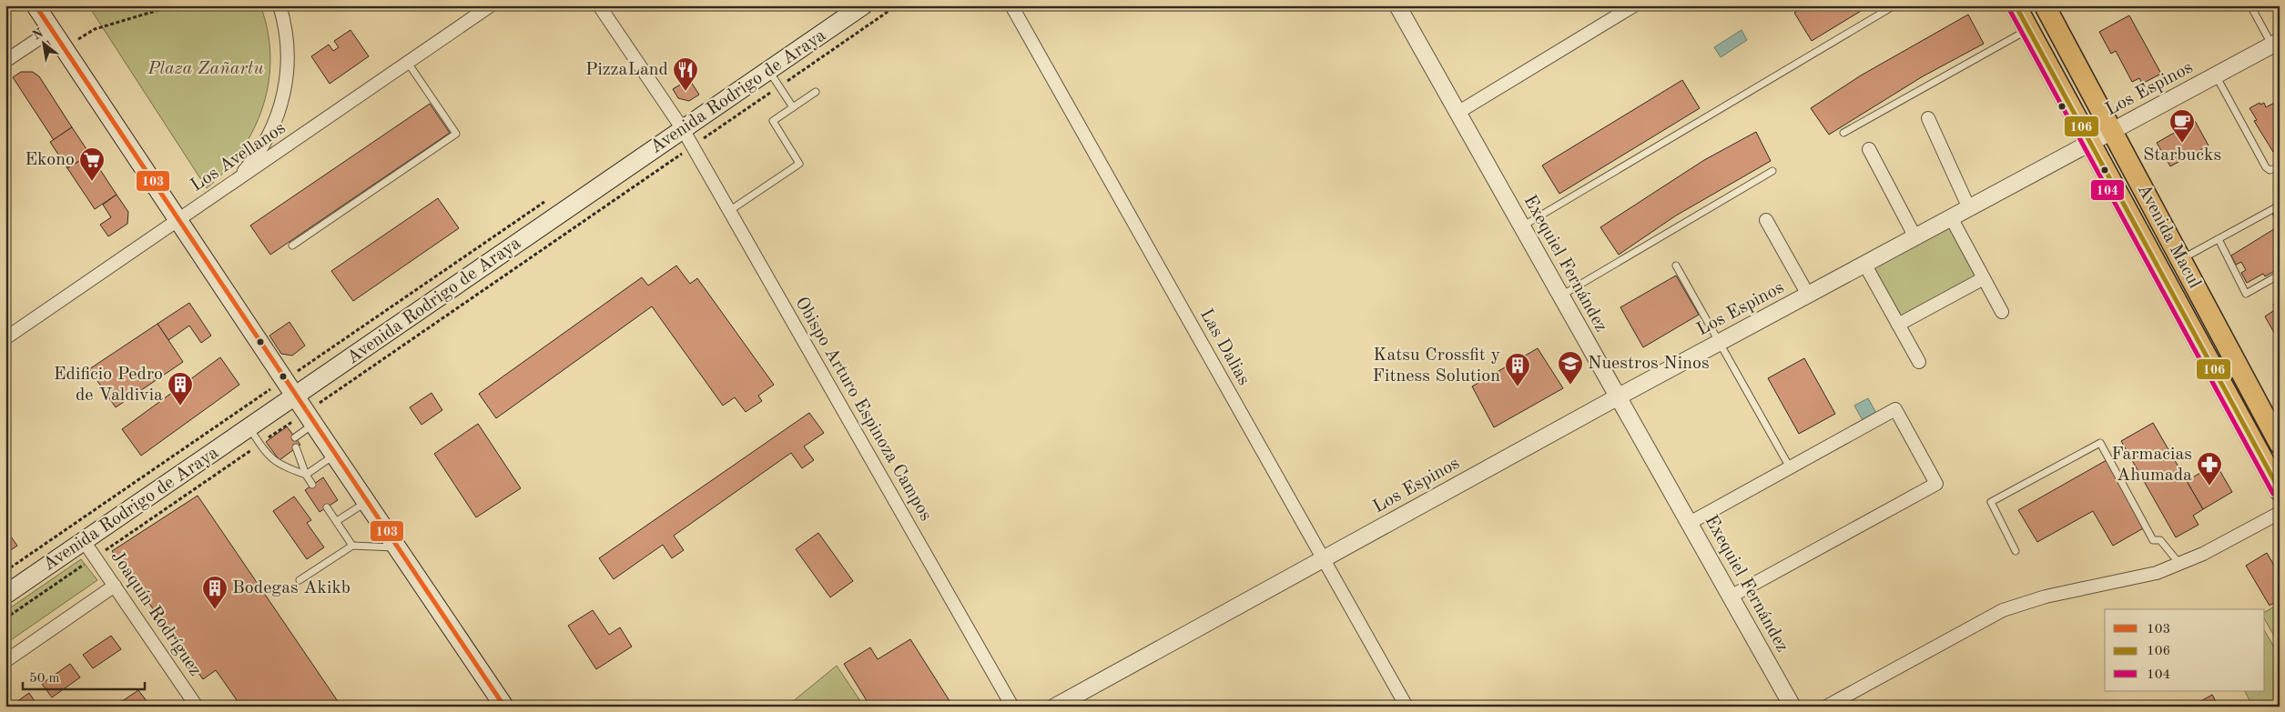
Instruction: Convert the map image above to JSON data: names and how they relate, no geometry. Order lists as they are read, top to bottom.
{
  "streets": {
    "main road": ["Avenida Rodrigo de Araya", "Avenida Macul"],
    "street": [
      "Los Espinos",
      "Los Avellanos",
      "Exequiel Fernández",
      "Las Dalias",
      "Obispo Arturo Espinoza Campos",
      "Joaquín Rodríguez"
    ]
  },
  "crossings": [
    ["Los Espinos", "Avenida Macul"],
    ["Los Espinos", "Exequiel Fernández"],
    ["Los Espinos", "Las Dalias"],
    ["Avenida Rodrigo de Araya", "Obispo Arturo Espinoza Campos"],
    ["Avenida Rodrigo de Araya", "Joaquín Rodríguez"]
  ],
  "parks": ["Plaza Zañartu"],
  "places": {
    "restaurant": ["PizzaLand"],
    "cafe": ["Starbucks"],
    "supermarket": ["Ekono"],
    "school or university": ["Nuestros Ninos"],
    "building": ["Katsu Crossfit y Fitness Solution", "Edificio Pedro de Valdivia", "Bodegas Akikb"],
    "pharmacy": ["Farmacias Ahumada"]
  },
  "lines": ["transit line 103", "transit line 106", "transit line 104"],
  "legend": ["103", "106", "104"],
  "scale_bar": "50 m",
  "north": "top left"
}
